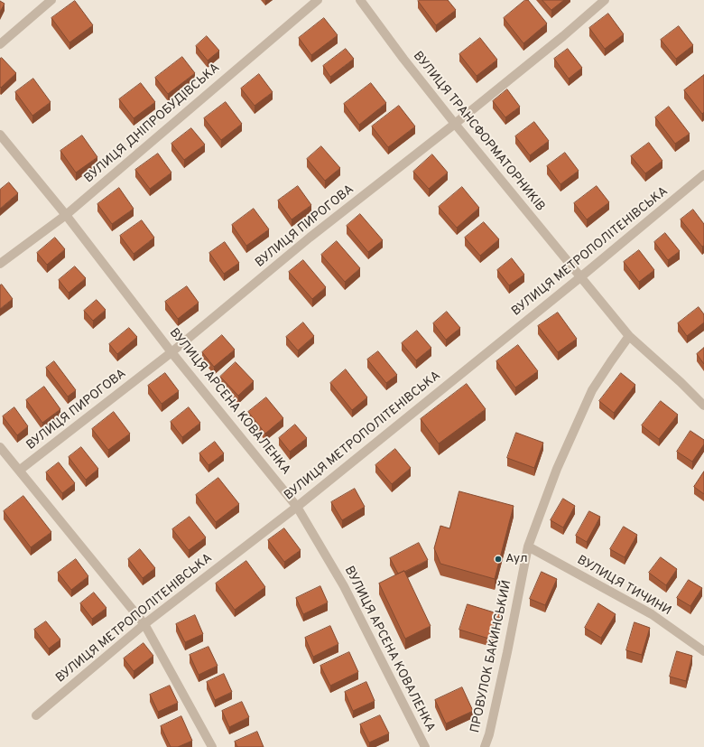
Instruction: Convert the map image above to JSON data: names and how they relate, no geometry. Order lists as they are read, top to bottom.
{
  "streets": {
    "street": [
      "ВУЛИЦЯ ДНІПРОБУДІВСЬКА",
      "ВУЛИЦЯ ТРАНСФОРМАТОРНИКІВ",
      "ВУЛИЦЯ ПИРОГОВА",
      "ВУЛИЦЯ МЕТРОПОЛІТЕНІВСЬКА",
      "ВУЛИЦЯ АРСЕНА КОВАЛЕНКА",
      "ВУЛИЦЯ ТИЧИНИ",
      "ПРОВУЛОК БАКИНСЬКИЙ"
    ]
  },
  "crossings": [
    ["ВУЛИЦЯ ДНІПРОБУДІВСЬКА", "ВУЛИЦЯ АРСЕНА КОВАЛЕНКА"],
    ["ВУЛИЦЯ ТРАНСФОРМАТОРНИКІВ", "ВУЛИЦЯ ПИРОГОВА"],
    ["ВУЛИЦЯ ТРАНСФОРМАТОРНИКІВ", "ВУЛИЦЯ МЕТРОПОЛІТЕНІВСЬКА"],
    ["ВУЛИЦЯ ТРАНСФОРМАТОРНИКІВ", "ПРОВУЛОК БАКИНСЬКИЙ"],
    ["ВУЛИЦЯ ПИРОГОВА", "ВУЛИЦЯ АРСЕНА КОВАЛЕНКА"],
    ["ВУЛИЦЯ МЕТРОПОЛІТЕНІВСЬКА", "ВУЛИЦЯ АРСЕНА КОВАЛЕНКА"],
    ["ВУЛИЦЯ ТИЧИНИ", "ПРОВУЛОК БАКИНСЬКИЙ"]
  ],
  "places": ["Аул"]
}
